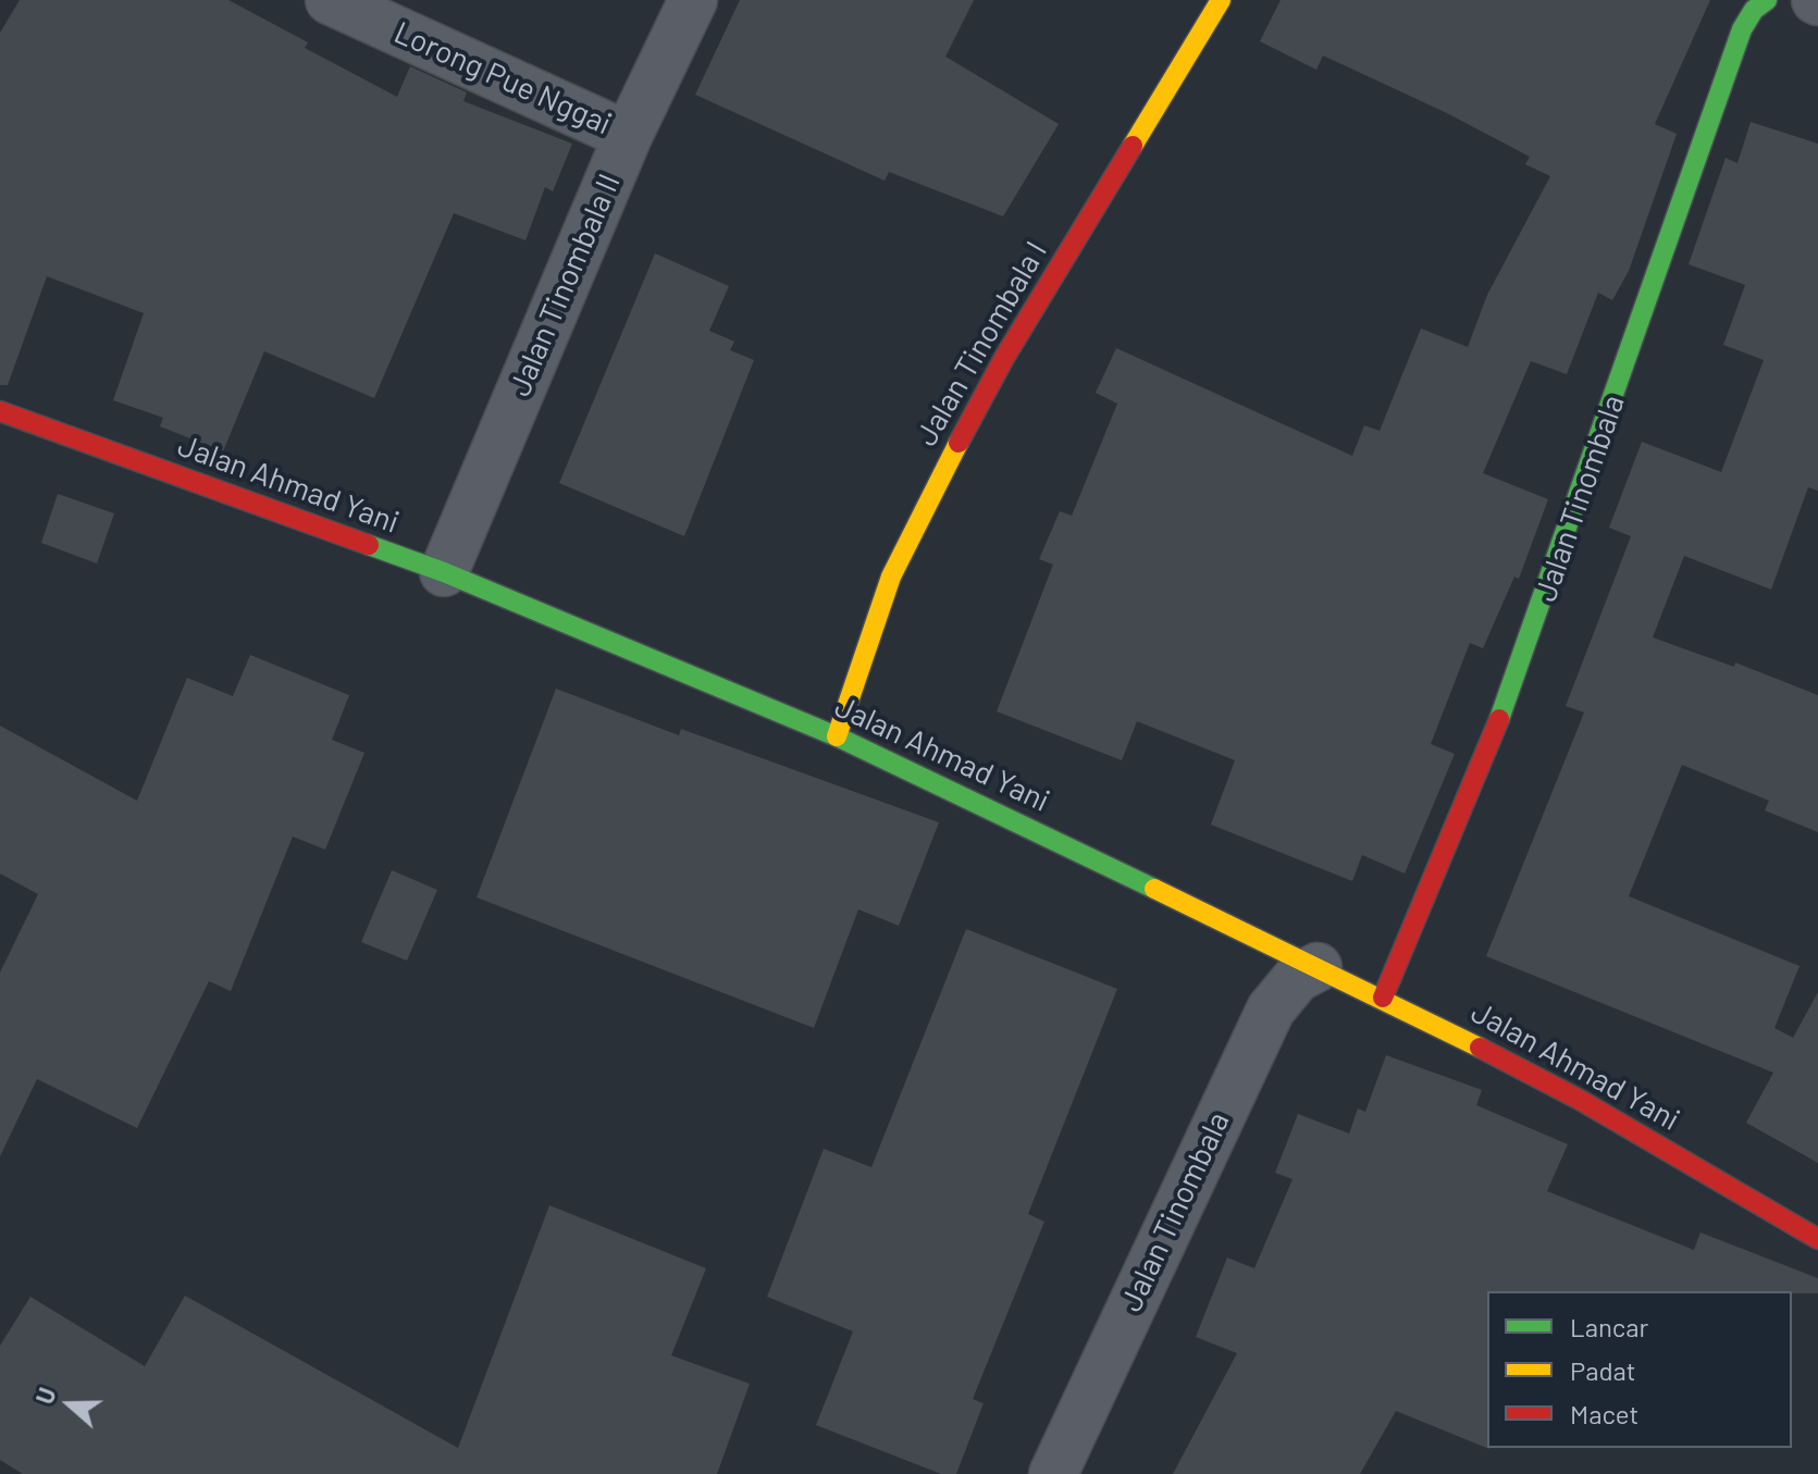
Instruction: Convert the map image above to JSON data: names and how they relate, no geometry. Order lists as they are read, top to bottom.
{
  "streets": {
    "street": [
      "Lorong Pue Nggai",
      "Jalan Tinombala II",
      "Jalan Tinombala I",
      "Jalan Ahmad Yani",
      "Jalan Tinombala"
    ]
  },
  "crossings": [
    ["Lorong Pue Nggai", "Jalan Tinombala II"],
    ["Jalan Tinombala II", "Jalan Ahmad Yani"],
    ["Jalan Tinombala I", "Jalan Ahmad Yani"],
    ["Jalan Ahmad Yani", "Jalan Tinombala"]
  ],
  "legend": ["Lancar", "Padat", "Macet"],
  "north": "left"
}
